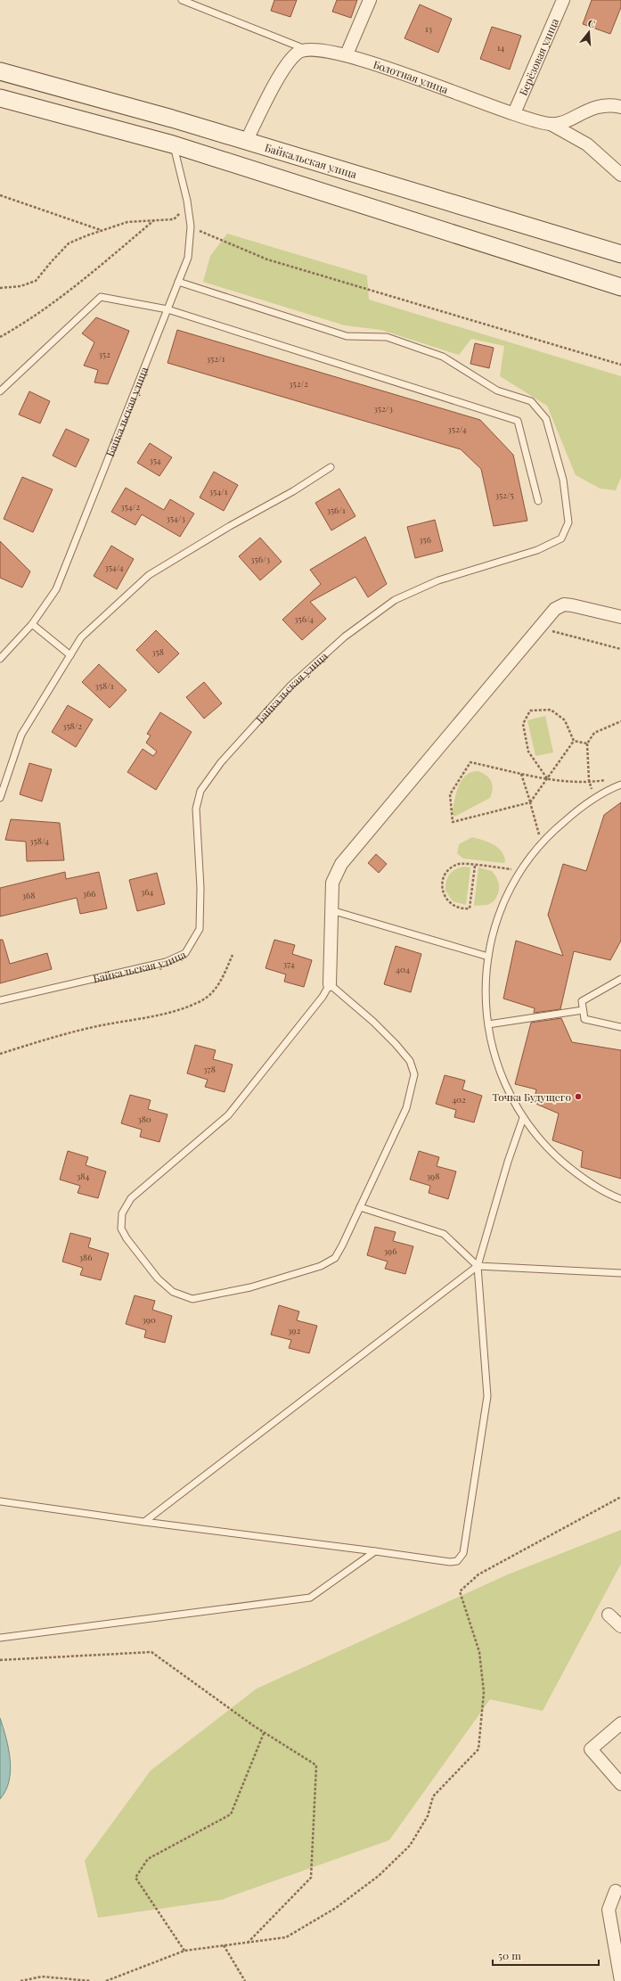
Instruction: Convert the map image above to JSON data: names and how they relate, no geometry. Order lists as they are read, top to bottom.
{
  "streets": {
    "main road": ["Байкальская улица"],
    "street": ["Берёзовая улица", "Болотная улица"]
  },
  "crossings": [
    ["Берёзовая улица", "Болотная улица"]
  ],
  "places": ["Точка Будущего"],
  "house_numbers": [
    "13",
    "14",
    "352",
    "352/1",
    "352/2",
    "352/3",
    "352/4",
    "354",
    "354/1",
    "352/5",
    "354/2",
    "356/1",
    "354/3",
    "356",
    "356/3",
    "354/4",
    "356/4",
    "358",
    "358/1",
    "358/2",
    "358/4",
    "364",
    "366",
    "368",
    "374",
    "404",
    "378",
    "402",
    "380",
    "384",
    "398",
    "396",
    "386",
    "390",
    "392"
  ],
  "scale_bar": "50 m",
  "north": "top"
}
